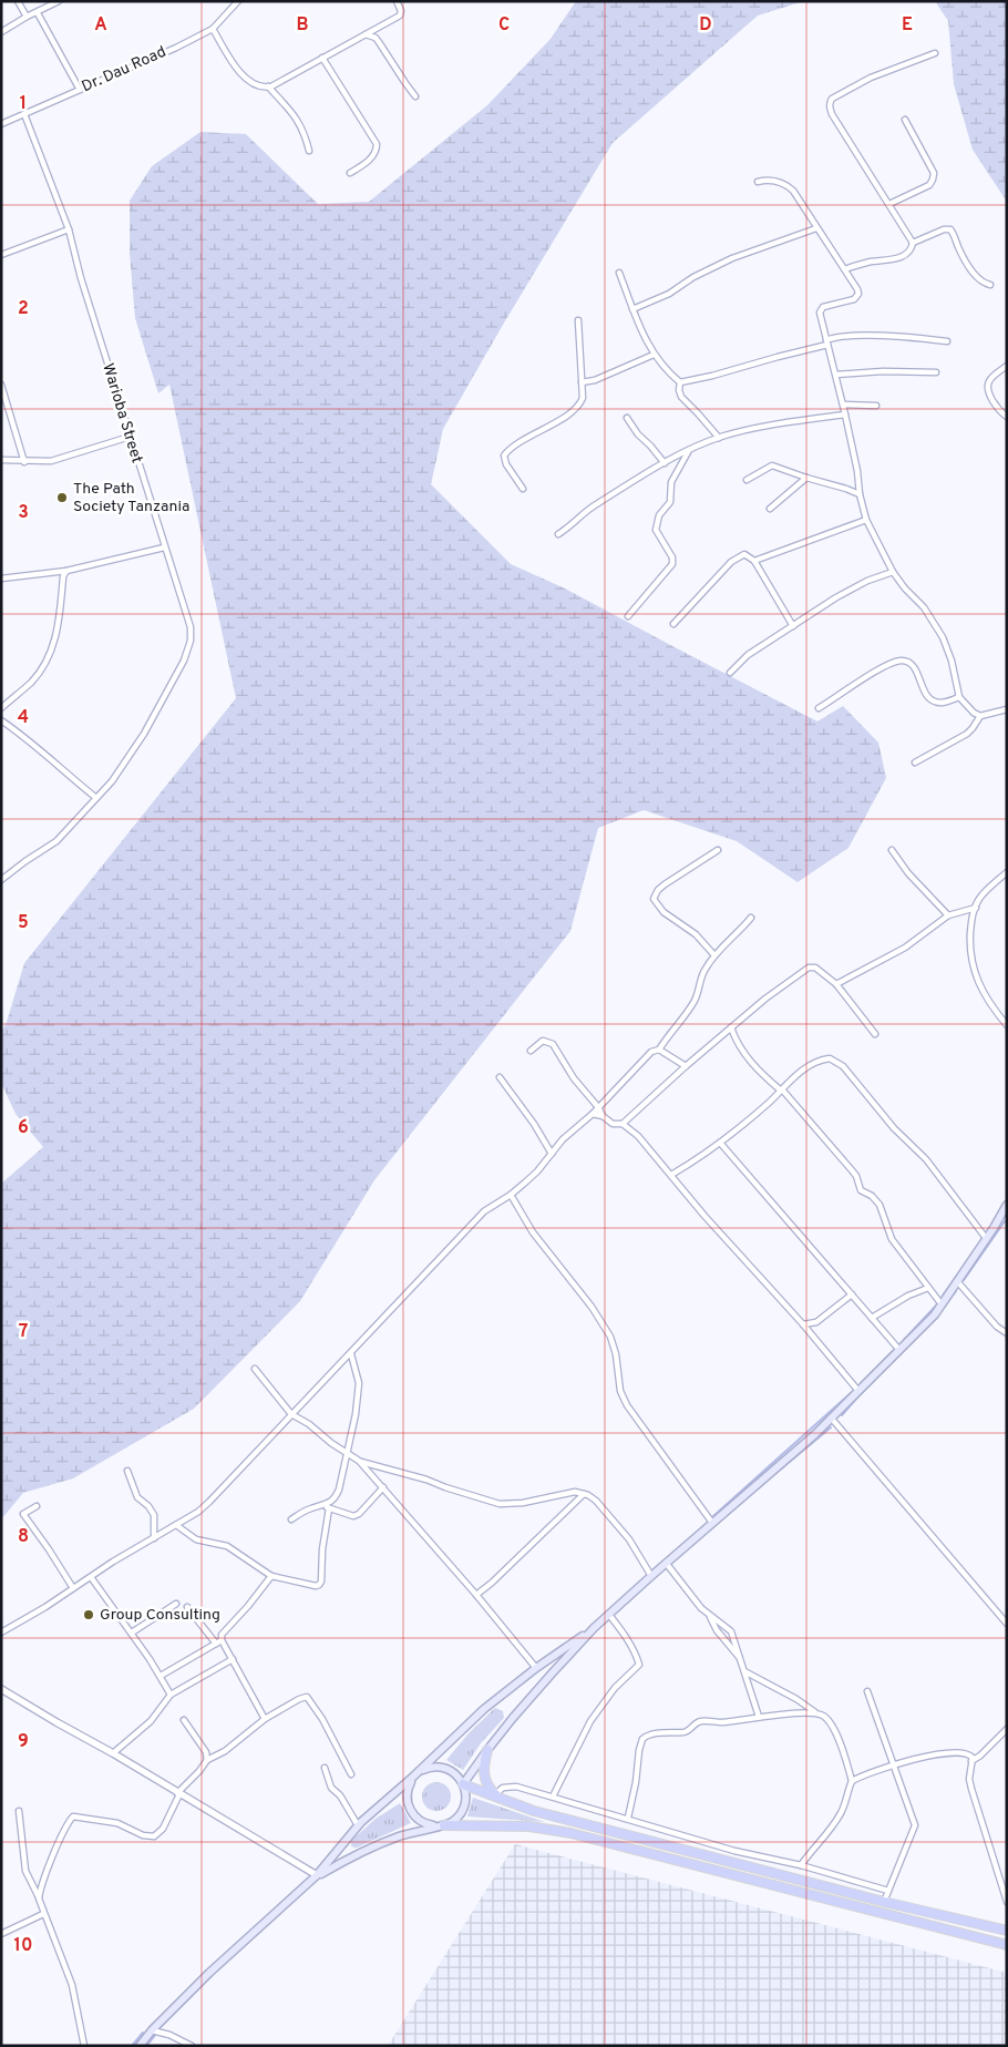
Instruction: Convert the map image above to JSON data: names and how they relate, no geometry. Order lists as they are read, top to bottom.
{
  "streets": {
    "street": ["Dr. Dau Road", "Warioba Street"]
  },
  "crossings": [
    ["Dr. Dau Road", "Warioba Street"]
  ],
  "places": ["The Path Society Tanzania", "Group Consulting"],
  "grid": {
    "columns": [
      "A",
      "B",
      "C",
      "D",
      "E"
    ],
    "rows": [
      "1",
      "2",
      "3",
      "4",
      "5",
      "6",
      "7",
      "8",
      "9",
      "10"
    ]
  }
}
